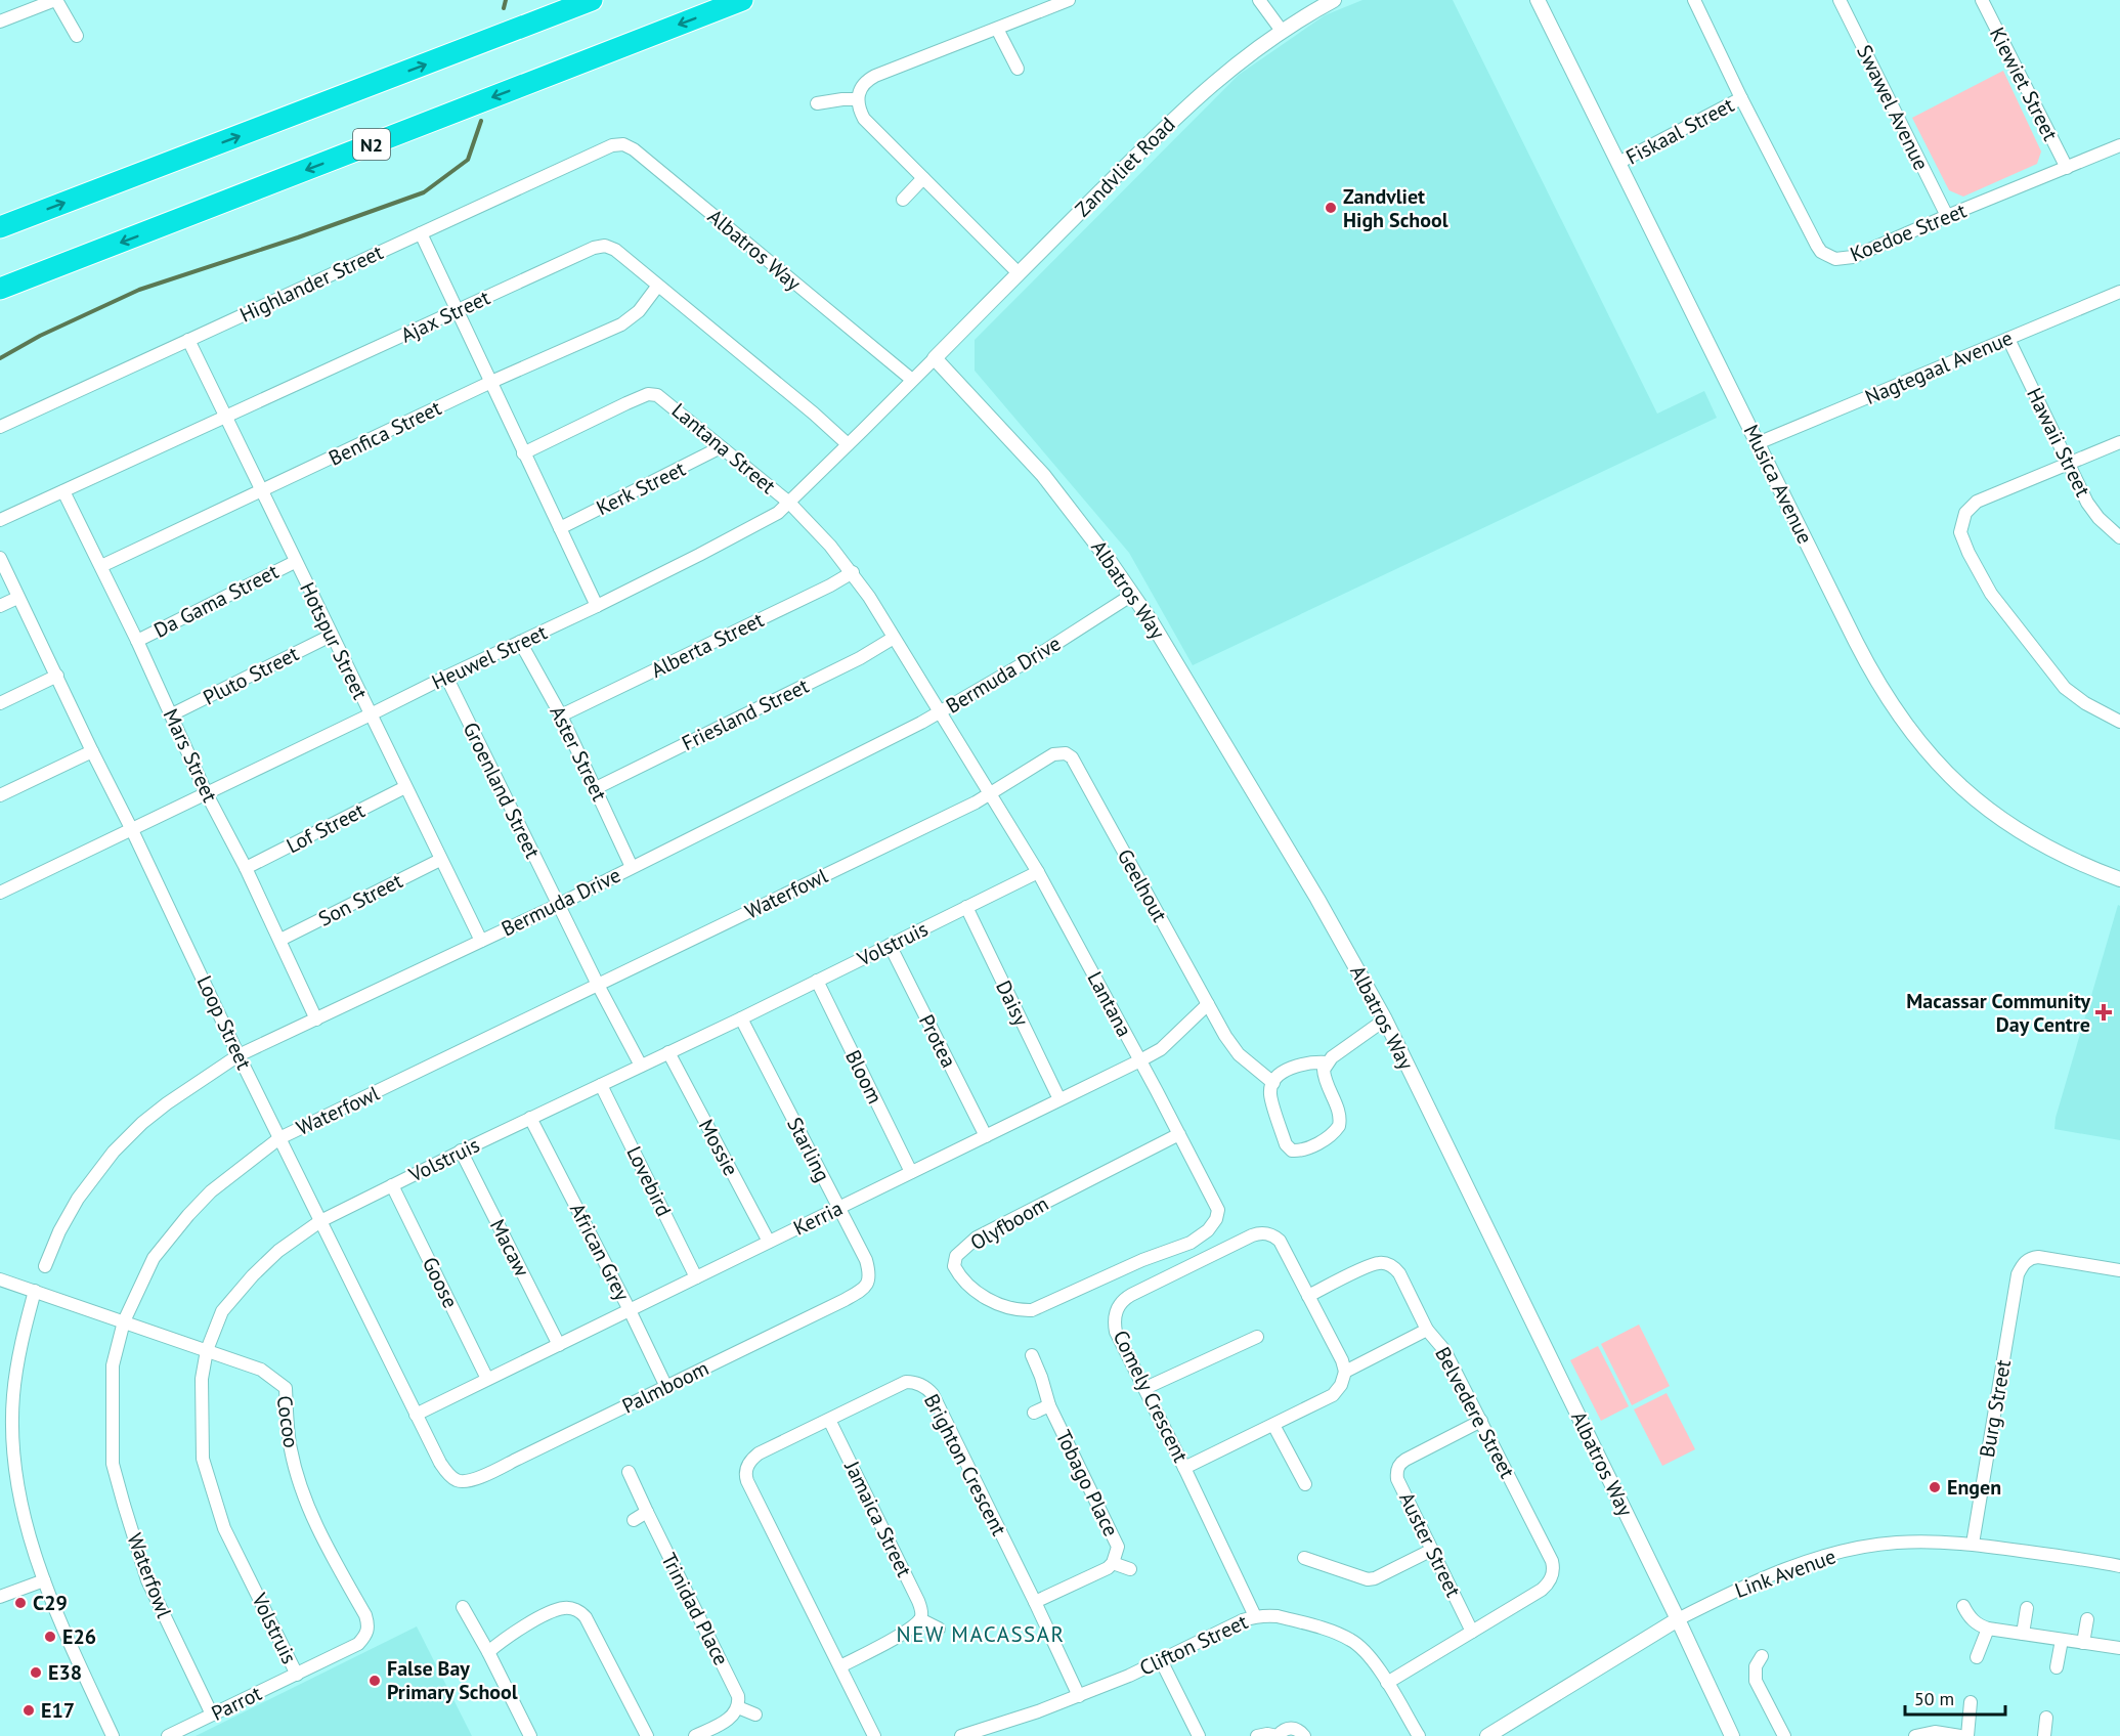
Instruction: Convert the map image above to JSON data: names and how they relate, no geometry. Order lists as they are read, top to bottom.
{
  "streets": {
    "highway": ["N2"],
    "street": [
      "Kiewiet Street",
      "Swawel Avenue",
      "Fiskaal Street",
      "Zandvliet Road",
      "Koedoe Street",
      "Albatros Way",
      "Highlander Street",
      "Ajax Street",
      "Nagtegaal Avenue",
      "Benfica Street",
      "Hawaii Street",
      "Lantana Street",
      "Musica Avenue",
      "Kerk Street",
      "Da Gama Street",
      "Hotspur Street",
      "Alberta Street",
      "Heuwel Street",
      "Bermuda Drive",
      "Pluto Street",
      "Friesland Street",
      "Aster Street",
      "Mars Street",
      "Groenland Street",
      "Lof Street",
      "Geelhout",
      "Waterfowl",
      "Son Street",
      "Volstruis",
      "Daisy",
      "Lantana",
      "Loop Street",
      "Protea",
      "Bloom",
      "Mossie",
      "Starling",
      "Lovebird",
      "Kerria",
      "Olyfboom",
      "Macaw",
      "African Grey",
      "Goose",
      "Palmboom",
      "Comely Crescent",
      "Burg Street",
      "Belvedere Street",
      "Cocoo",
      "Brighton Crescent",
      "Tobago Place",
      "Jamaica Street",
      "Auster Street",
      "Link Avenue",
      "Trinidad Place",
      "Clifton Street",
      "Parrot"
    ]
  },
  "crossings": [
    ["Kiewiet Street", "Koedoe Street"],
    ["Swawel Avenue", "Koedoe Street"],
    ["Fiskaal Street", "Koedoe Street"],
    ["Fiskaal Street", "Musica Avenue"],
    ["Zandvliet Road", "Albatros Way"],
    ["Zandvliet Road", "Heuwel Street"],
    ["Albatros Way", "Highlander Street"],
    ["Albatros Way", "Heuwel Street"],
    ["Albatros Way", "Bermuda Drive"],
    ["Albatros Way", "Link Avenue"],
    ["Highlander Street", "Hotspur Street"],
    ["Ajax Street", "Benfica Street"],
    ["Ajax Street", "Hotspur Street"],
    ["Ajax Street", "Heuwel Street"],
    ["Ajax Street", "Mars Street"],
    ["Nagtegaal Avenue", "Hawaii Street"],
    ["Nagtegaal Avenue", "Musica Avenue"],
    ["Benfica Street", "Hotspur Street"],
    ["Benfica Street", "Mars Street"],
    ["Lantana Street", "Kerk Street"],
    ["Lantana Street", "Alberta Street"],
    ["Lantana Street", "Heuwel Street"],
    ["Lantana Street", "Friesland Street"],
    ["Lantana Street", "Lantana"],
    ["Da Gama Street", "Hotspur Street"],
    ["Da Gama Street", "Mars Street"],
    ["Hotspur Street", "Heuwel Street"],
    ["Hotspur Street", "Bermuda Drive"],
    ["Hotspur Street", "Pluto Street"],
    ["Hotspur Street", "Lof Street"],
    ["Hotspur Street", "Son Street"],
    ["Alberta Street", "Aster Street"],
    ["Heuwel Street", "Aster Street"],
    ["Heuwel Street", "Mars Street"],
    ["Heuwel Street", "Groenland Street"],
    ["Heuwel Street", "Loop Street"],
    ["Bermuda Drive", "Aster Street"],
    ["Bermuda Drive", "Mars Street"],
    ["Bermuda Drive", "Groenland Street"],
    ["Bermuda Drive", "Lantana"],
    ["Bermuda Drive", "Loop Street"],
    ["Pluto Street", "Mars Street"],
    ["Friesland Street", "Aster Street"],
    ["Friesland Street", "Lantana"],
    ["Mars Street", "Lof Street"],
    ["Mars Street", "Son Street"],
    ["Groenland Street", "Waterfowl"],
    ["Groenland Street", "Volstruis"],
    ["Geelhout", "Waterfowl"],
    ["Geelhout", "Lantana"],
    ["Geelhout", "Kerria"],
    ["Waterfowl", "Lantana"],
    ["Waterfowl", "Loop Street"],
    ["Waterfowl", "Cocoo"],
    ["Waterfowl", "Parrot"],
    ["Volstruis", "Daisy"],
    ["Volstruis", "Lantana"],
    ["Volstruis", "Loop Street"],
    ["Volstruis", "Protea"],
    ["Volstruis", "Bloom"],
    ["Volstruis", "Mossie"],
    ["Volstruis", "Starling"],
    ["Volstruis", "Lovebird"],
    ["Volstruis", "Macaw"],
    ["Volstruis", "African Grey"],
    ["Volstruis", "Goose"],
    ["Volstruis", "Cocoo"],
    ["Volstruis", "Parrot"],
    ["Daisy", "Kerria"],
    ["Lantana", "Kerria"],
    ["Lantana", "Olyfboom"],
    ["Loop Street", "Kerria"],
    ["Loop Street", "Palmboom"],
    ["Protea", "Kerria"],
    ["Bloom", "Kerria"],
    ["Mossie", "Kerria"],
    ["Starling", "Kerria"],
    ["Starling", "Palmboom"],
    ["Lovebird", "Kerria"],
    ["Kerria", "Macaw"],
    ["Kerria", "African Grey"],
    ["Kerria", "Goose"],
    ["African Grey", "Palmboom"],
    ["Comely Crescent", "Belvedere Street"],
    ["Comely Crescent", "Clifton Street"],
    ["Burg Street", "Link Avenue"],
    ["Belvedere Street", "Auster Street"],
    ["Belvedere Street", "Clifton Street"],
    ["Cocoo", "Parrot"],
    ["Brighton Crescent", "Tobago Place"],
    ["Brighton Crescent", "Jamaica Street"],
    ["Brighton Crescent", "Clifton Street"]
  ],
  "districts": ["NEW MACASSAR"],
  "places": {
    "other": [
      "Zandvliet High School",
      "Engen",
      "C29",
      "E26",
      "E38",
      "False Bay Primary School",
      "E17"
    ],
    "health": ["Macassar Community Day Centre"]
  },
  "scale_bar": "50 m"
}
